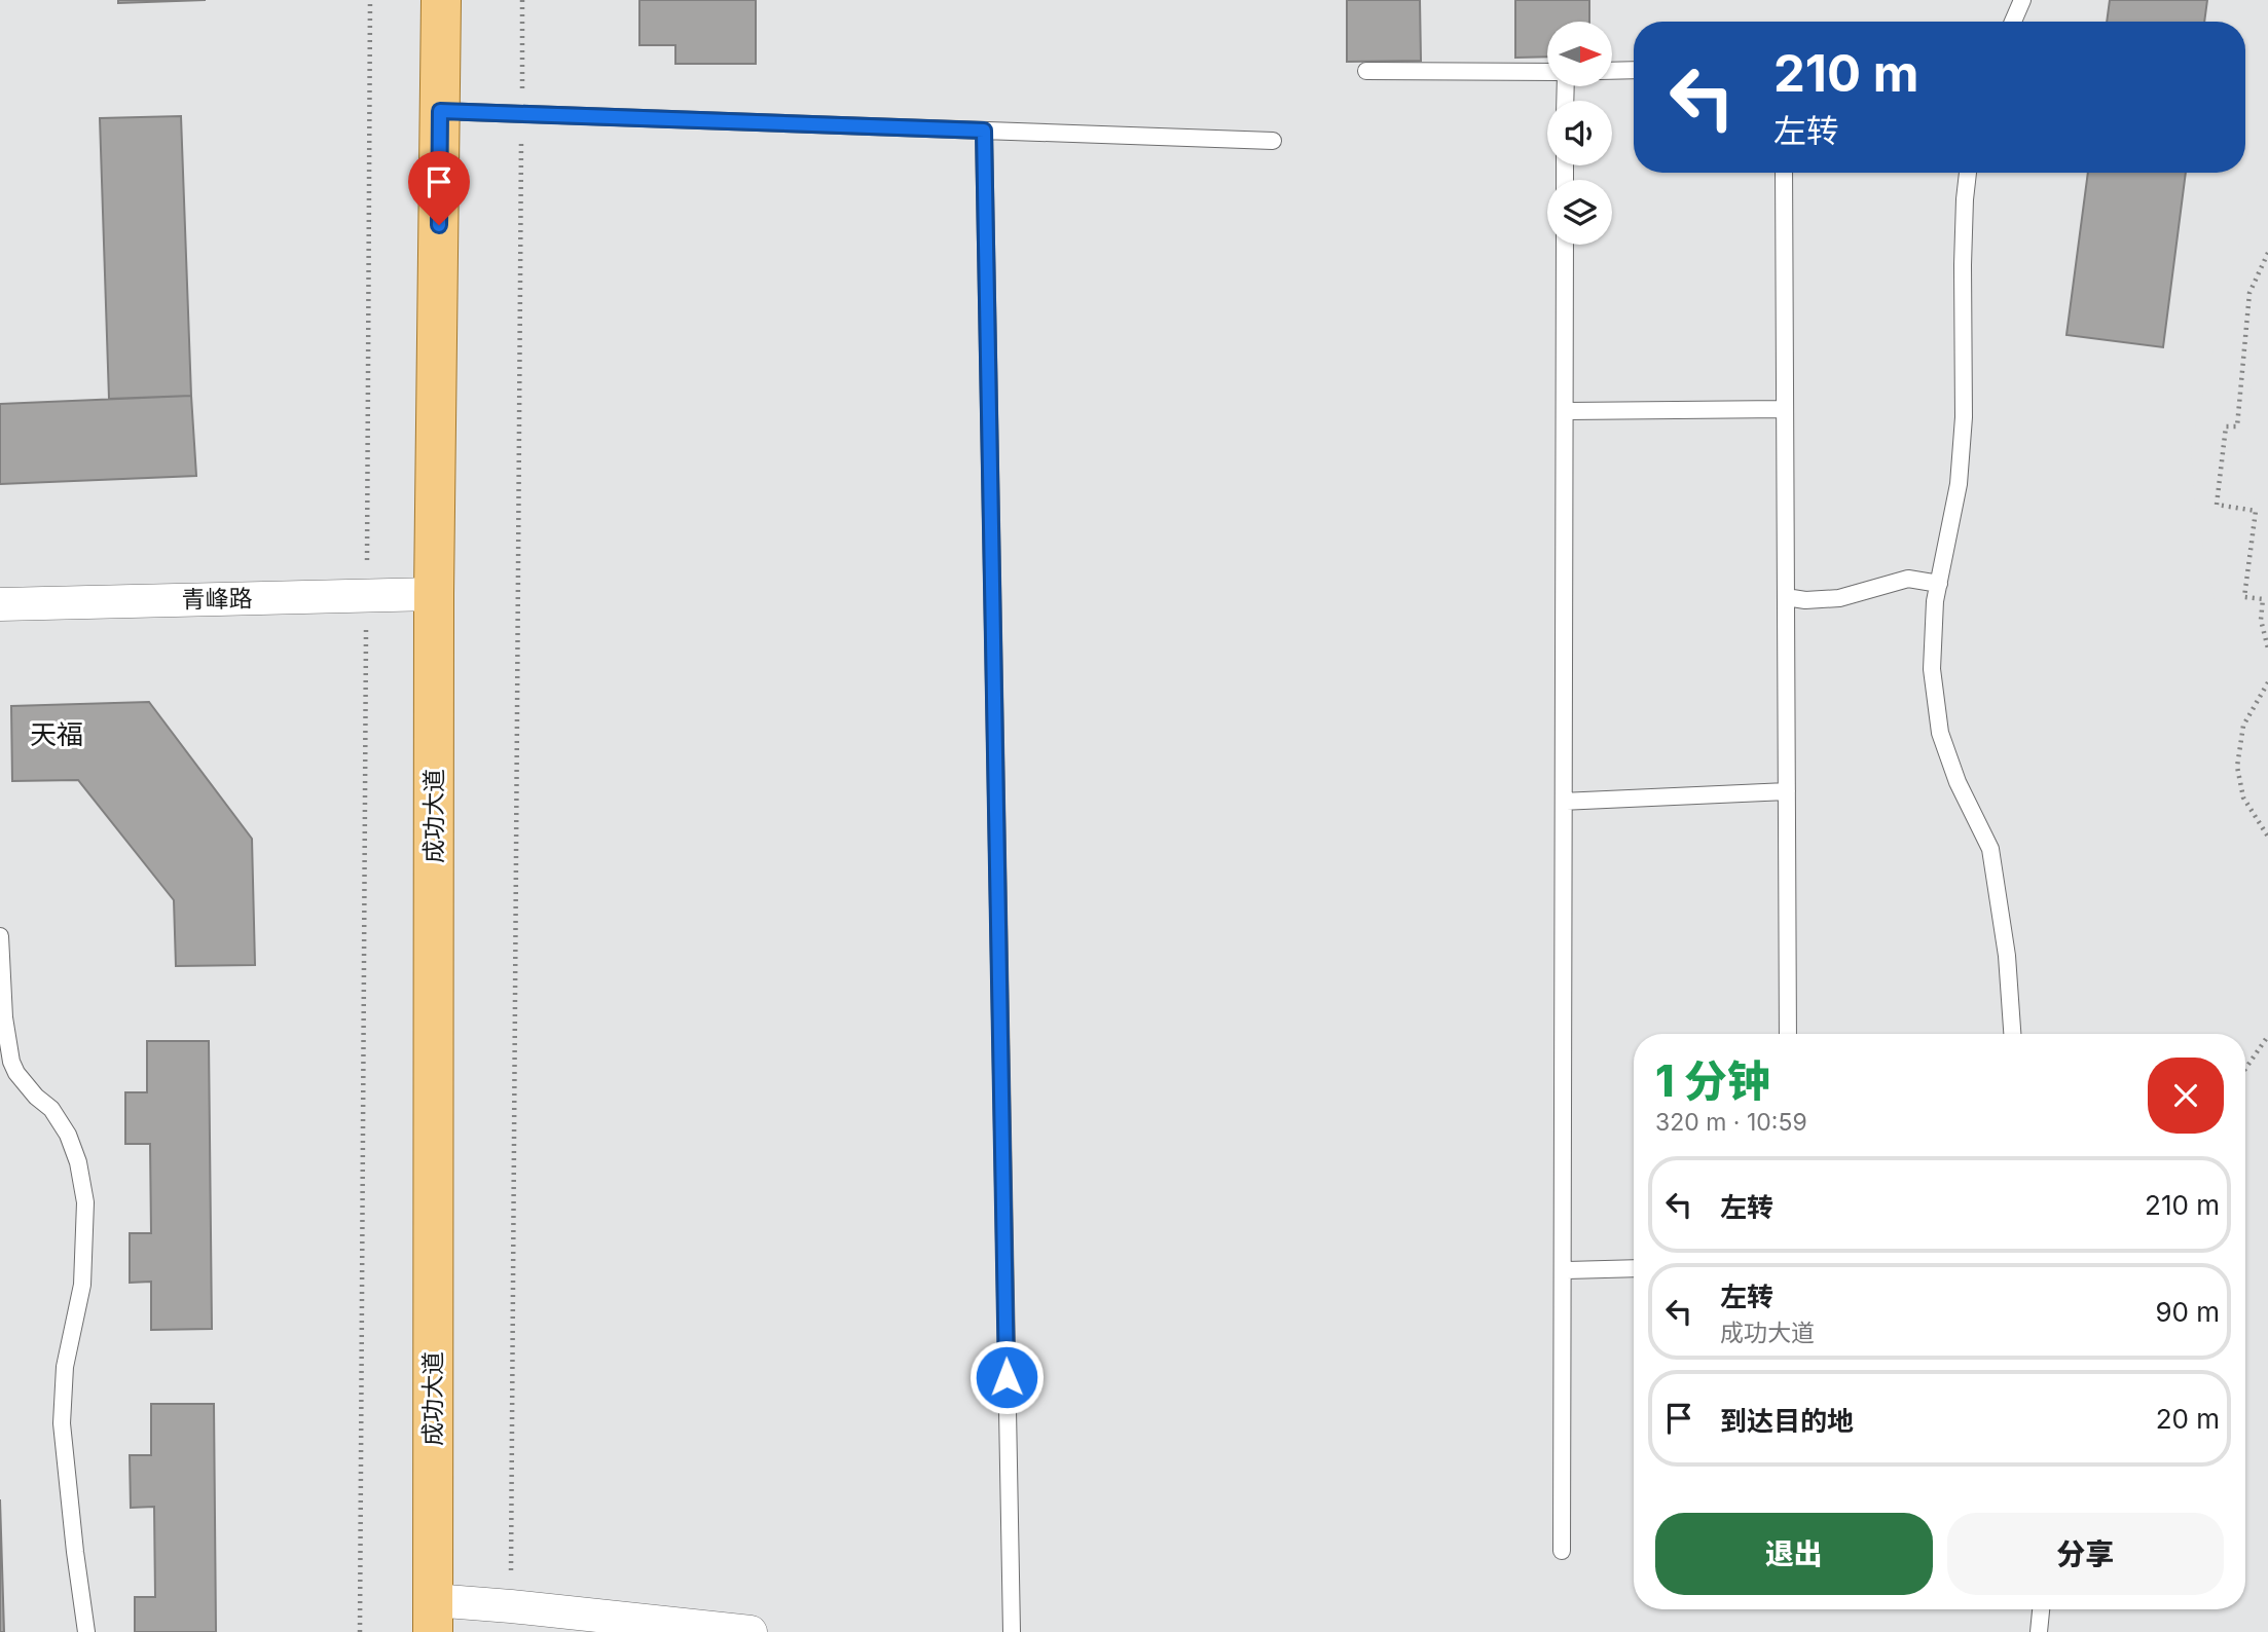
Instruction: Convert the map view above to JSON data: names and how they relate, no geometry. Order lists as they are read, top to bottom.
{
  "streets": {
    "main road": ["成功大道"],
    "street": ["青峰路"]
  },
  "crossings": [
    ["青峰路", "成功大道"]
  ],
  "districts": ["天福"],
  "north": "right",
  "page": {
    "turn": ["210 m", "左转"],
    "heading": ["1 分钟", "320 m · 10:59"],
    "list": [
      {
        "name": "左转",
        "value": "210 m"
      },
      {
        "name": "左转",
        "note": "成功大道",
        "value": "90 m"
      },
      {
        "name": "到达目的地",
        "value": "20 m"
      }
    ],
    "buttons": ["退出", "分享"]
  }
}
